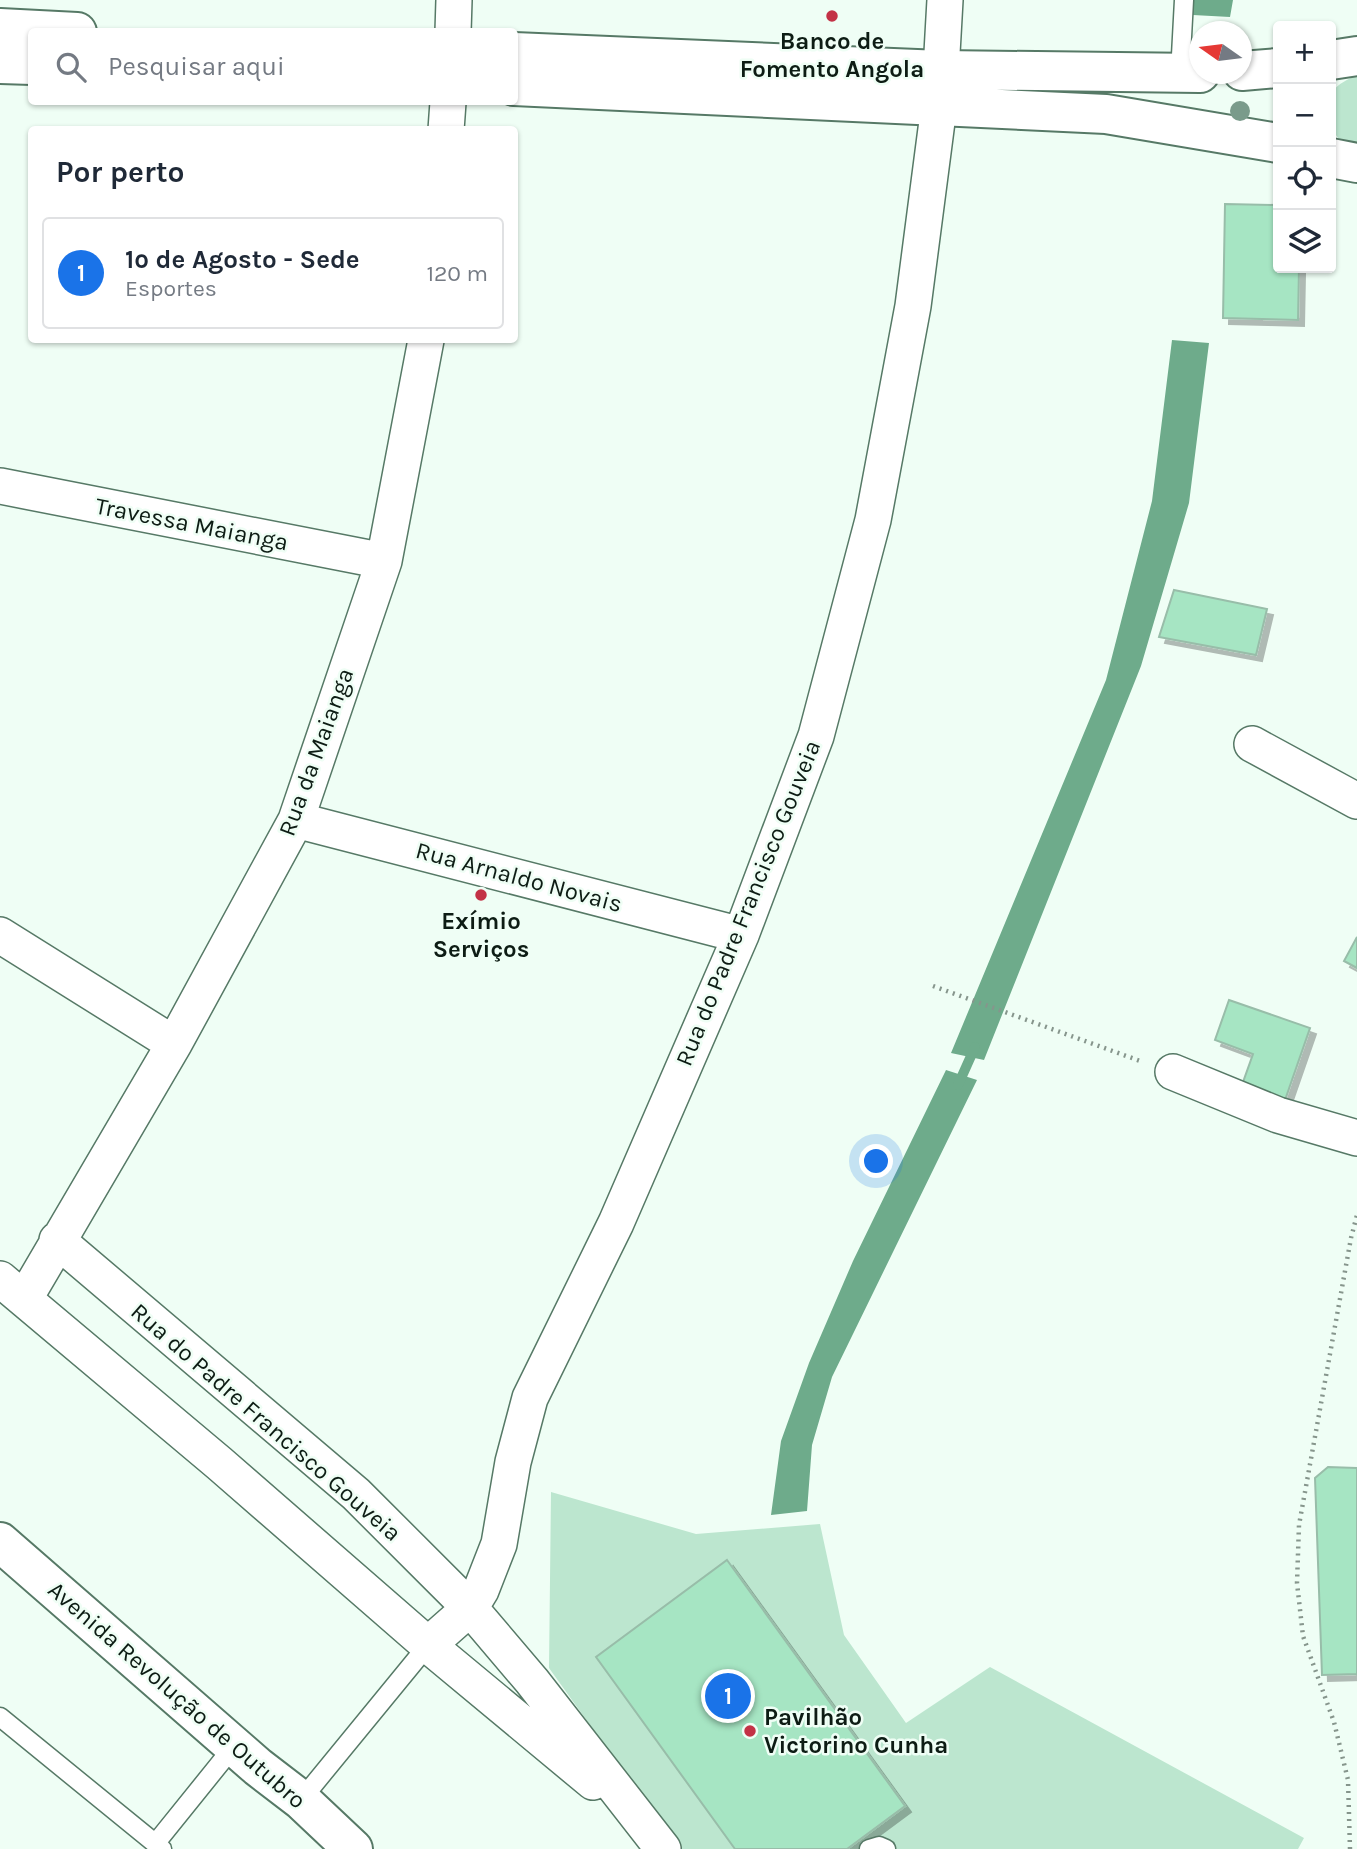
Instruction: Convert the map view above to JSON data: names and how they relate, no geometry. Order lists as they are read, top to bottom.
{
  "streets": {
    "street": [
      "Travessa Maianga",
      "Rua da Maianga",
      "Rua Arnaldo Novais",
      "Rua do Padre Francisco Gouveia",
      "Avenida Revolução de Outubro"
    ]
  },
  "crossings": [
    ["Travessa Maianga", "Rua da Maianga"],
    ["Rua da Maianga", "Rua Arnaldo Novais"],
    ["Rua da Maianga", "Rua do Padre Francisco Gouveia"],
    ["Rua Arnaldo Novais", "Rua do Padre Francisco Gouveia"]
  ],
  "places": ["Banco de Fomento Angola", "Exímio Serviços", "Pavilhão Victorino Cunha"],
  "north": "left",
  "page": {
    "map_buttons": ["+", "−"],
    "search": "Pesquisar aqui",
    "heading": "Por perto",
    "list": [
      {
        "mark": "1",
        "name": "1º de Agosto - Sede",
        "note": "Esportes",
        "value": "120 m"
      }
    ],
    "pins": "1"
  }
}
